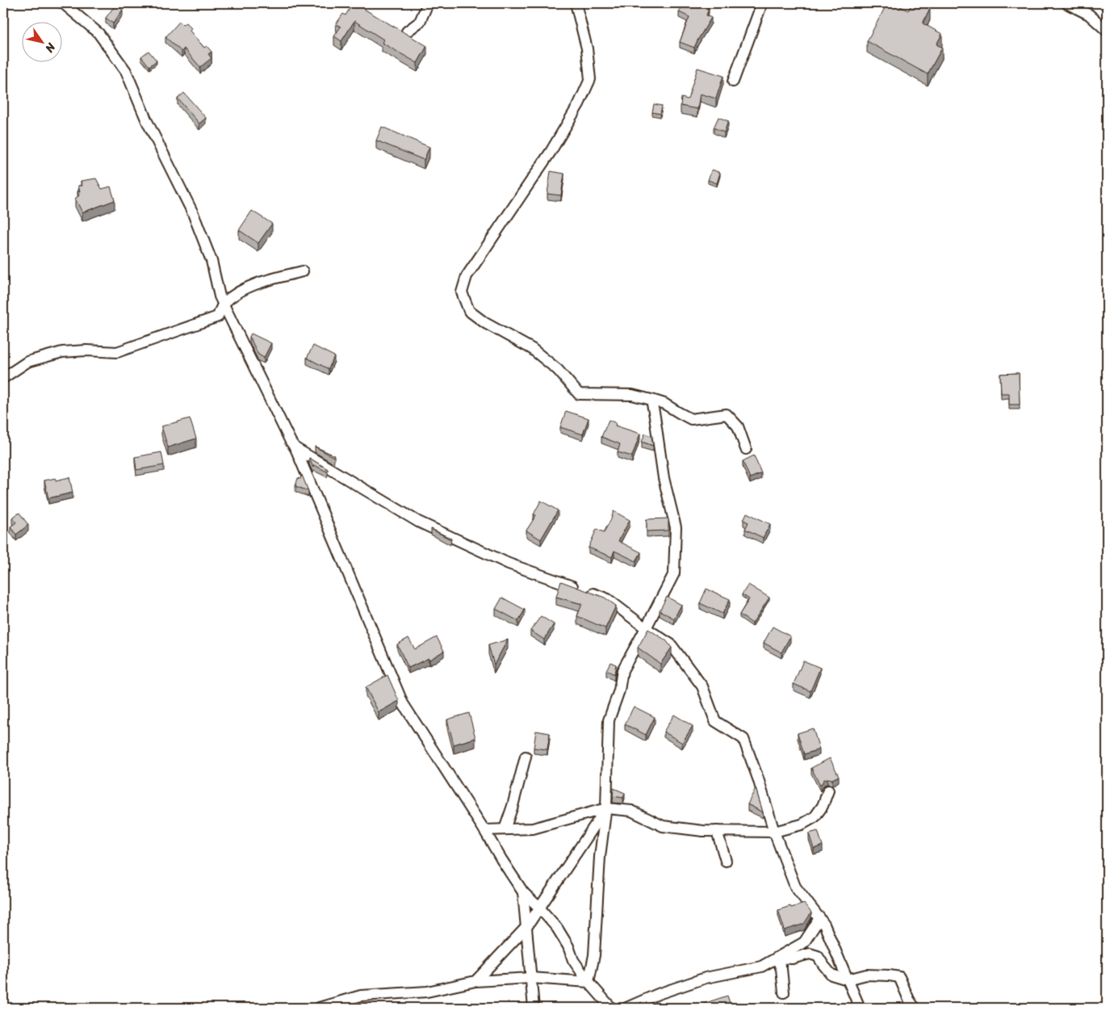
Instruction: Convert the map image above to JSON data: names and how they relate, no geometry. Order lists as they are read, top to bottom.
{
  "north": "bottom right"
}
